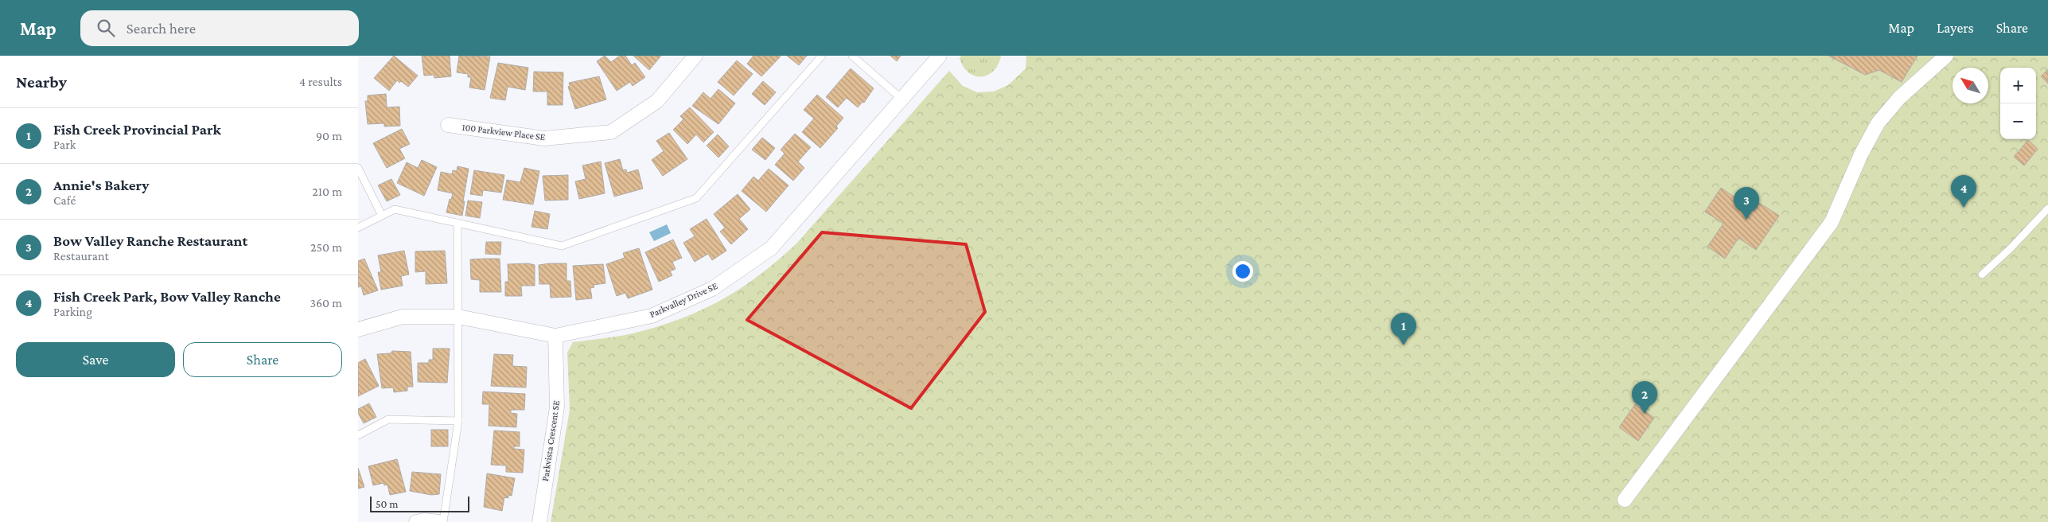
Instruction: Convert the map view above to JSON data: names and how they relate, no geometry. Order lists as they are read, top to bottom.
{
  "streets": {
    "street": ["100 Parkview Place SE", "Parkvalley Drive SE", "Parkvista Crescent SE"]
  },
  "crossings": [
    ["Parkvalley Drive SE", "Parkvista Crescent SE"]
  ],
  "scale_bar": "50 m",
  "north": "top left",
  "page": {
    "header": "Map",
    "search": "Search here",
    "nav": ["Map", "Layers", "Share"],
    "heading": ["Nearby", "4 results"],
    "map_buttons": ["+", "−"],
    "list": [
      {
        "mark": "1",
        "name": "Fish Creek Provincial Park",
        "note": "Park",
        "value": "90 m"
      },
      {
        "mark": "2",
        "name": "Annie's Bakery",
        "note": "Café",
        "value": "210 m"
      },
      {
        "mark": "3",
        "name": "Bow Valley Ranche Restaurant",
        "note": "Restaurant",
        "value": "250 m"
      },
      {
        "mark": "4",
        "name": "Fish Creek Park, Bow Valley Ranche",
        "note": "Parking",
        "value": "360 m"
      }
    ],
    "pins": [
      "4",
      "3",
      "1",
      "2"
    ],
    "buttons": ["Save", "Share"],
    "scale": "50 m"
  }
}
